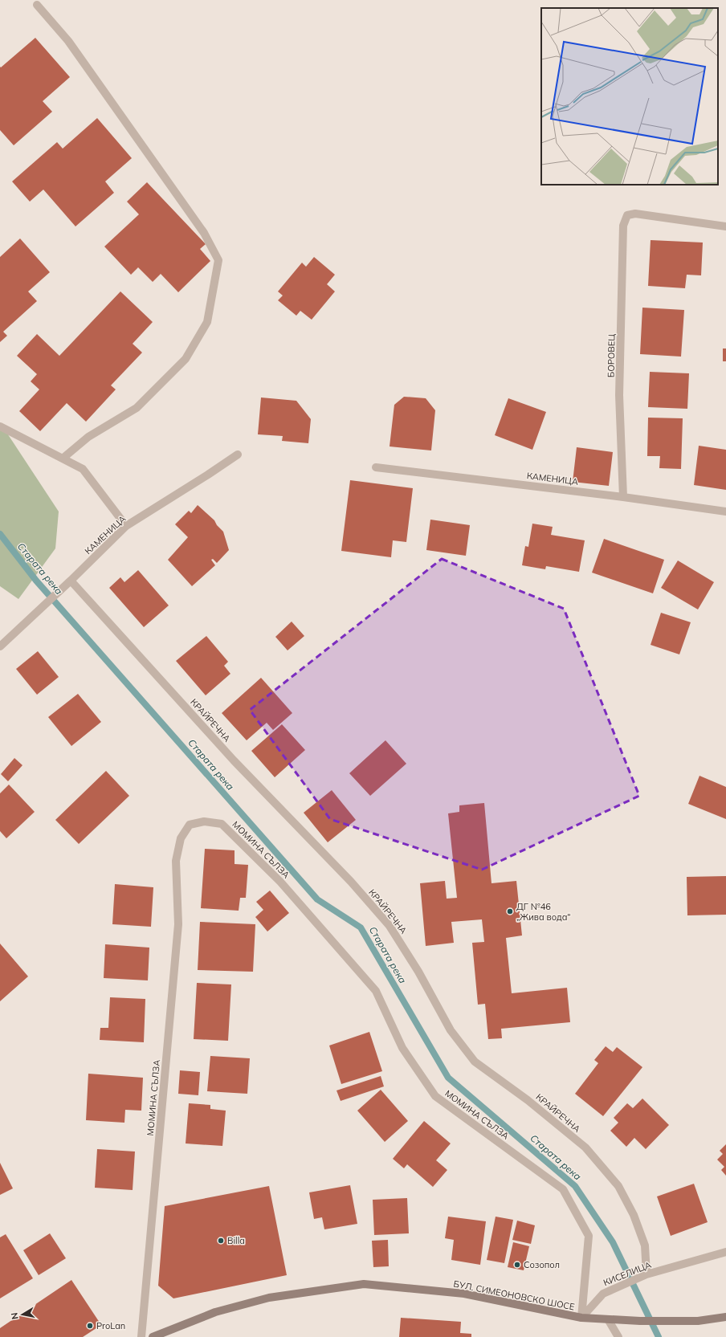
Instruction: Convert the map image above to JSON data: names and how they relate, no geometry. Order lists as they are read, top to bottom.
{
  "streets": {
    "street": [
      "БОРОВЕЦ",
      "КАМЕНИЦА",
      "КРАЙРЕЧНА",
      "МОМИНА СЪЛЗА",
      "КИСЕЛИЦА",
      "БУЛ. СИМЕОНОВСКО ШОСЕ"
    ]
  },
  "crossings": [
    ["БОРОВЕЦ", "КАМЕНИЦА"],
    ["КАМЕНИЦА", "КРАЙРЕЧНА"],
    ["КРАЙРЕЧНА", "КИСЕЛИЦА"],
    ["МОМИНА СЪЛЗА", "КИСЕЛИЦА"],
    ["МОМИНА СЪЛЗА", "БУЛ. СИМЕОНОВСКО ШОСЕ"],
    ["КИСЕЛИЦА", "БУЛ. СИМЕОНОВСКО ШОСЕ"]
  ],
  "water": ["Старата река"],
  "places": [
    "ДГ №46 „Жива вода“",
    "Billa",
    "Созопол",
    "ProLan"
  ],
  "north": "left"
}
